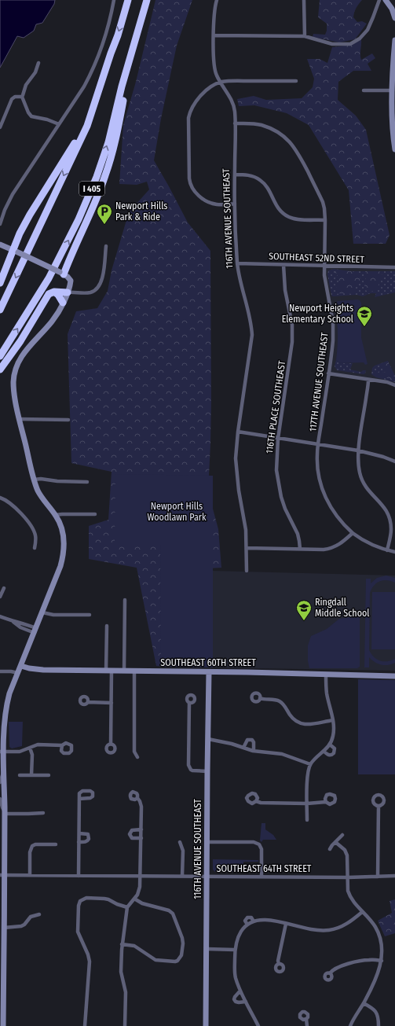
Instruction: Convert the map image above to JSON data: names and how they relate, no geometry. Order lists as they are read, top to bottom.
{
  "streets": {
    "highway": ["I 405"],
    "street": [
      "116TH AVENUE SOUTHEAST",
      "SOUTHEAST 52ND STREET",
      "117TH AVENUE SOUTHEAST",
      "116TH PLACE SOUTHEAST",
      "SOUTHEAST 60TH STREET",
      "SOUTHEAST 64TH STREET"
    ]
  },
  "crossings": [
    ["116TH AVENUE SOUTHEAST", "SOUTHEAST 52ND STREET"],
    ["116TH AVENUE SOUTHEAST", "117TH AVENUE SOUTHEAST"],
    ["116TH AVENUE SOUTHEAST", "SOUTHEAST 60TH STREET"],
    ["116TH AVENUE SOUTHEAST", "SOUTHEAST 64TH STREET"],
    ["SOUTHEAST 52ND STREET", "117TH AVENUE SOUTHEAST"],
    ["SOUTHEAST 52ND STREET", "116TH PLACE SOUTHEAST"]
  ],
  "parks": ["Newport Hills Woodlawn Park"],
  "places": {
    "parking": ["Newport Hills Park & Ride"],
    "school or university": ["Newport Heights Elementary School", "Ringdall Middle School"]
  }
}
